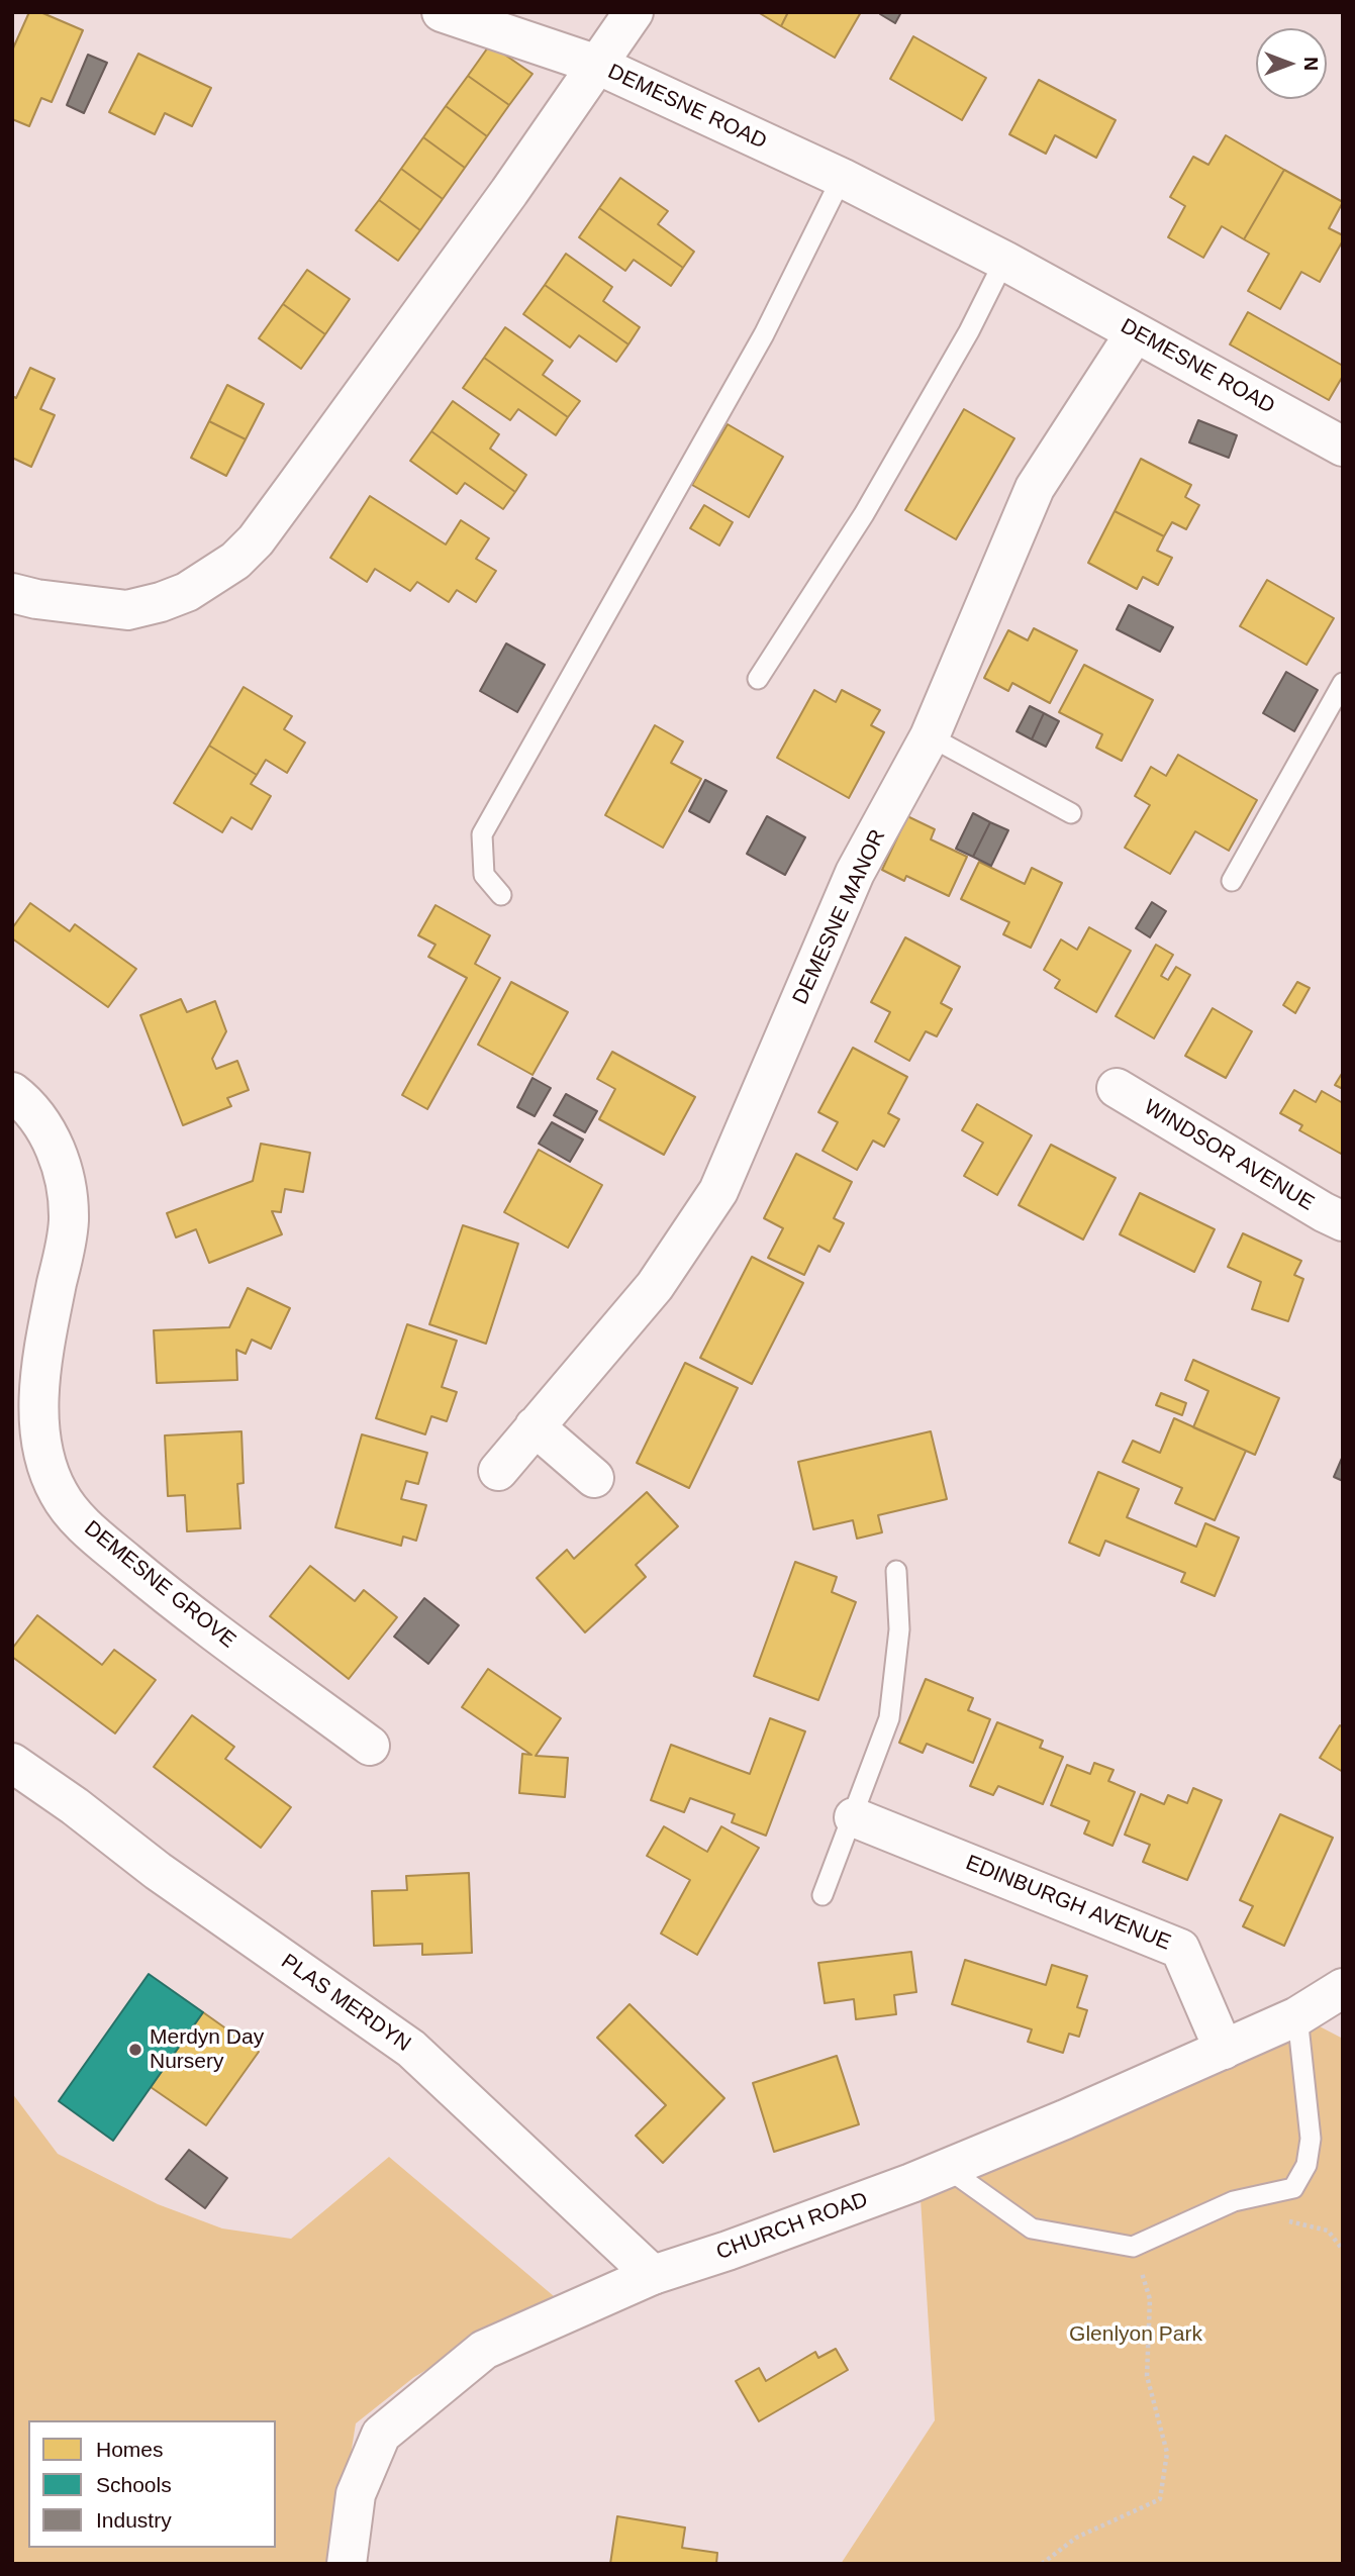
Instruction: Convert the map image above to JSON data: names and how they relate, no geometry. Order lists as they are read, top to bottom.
{
  "streets": {
    "street": [
      "DEMESNE ROAD",
      "DEMESNE MANOR",
      "WINDSOR AVENUE",
      "DEMESNE GROVE",
      "EDINBURGH AVENUE",
      "PLAS MERDYN",
      "CHURCH ROAD"
    ]
  },
  "crossings": [
    ["DEMESNE ROAD", "DEMESNE MANOR"],
    ["EDINBURGH AVENUE", "CHURCH ROAD"],
    ["PLAS MERDYN", "CHURCH ROAD"]
  ],
  "parks": ["Glenlyon Park"],
  "places": ["Merdyn Day Nursery"],
  "legend": ["Homes", "Schools", "Industry"],
  "north": "right"
}
